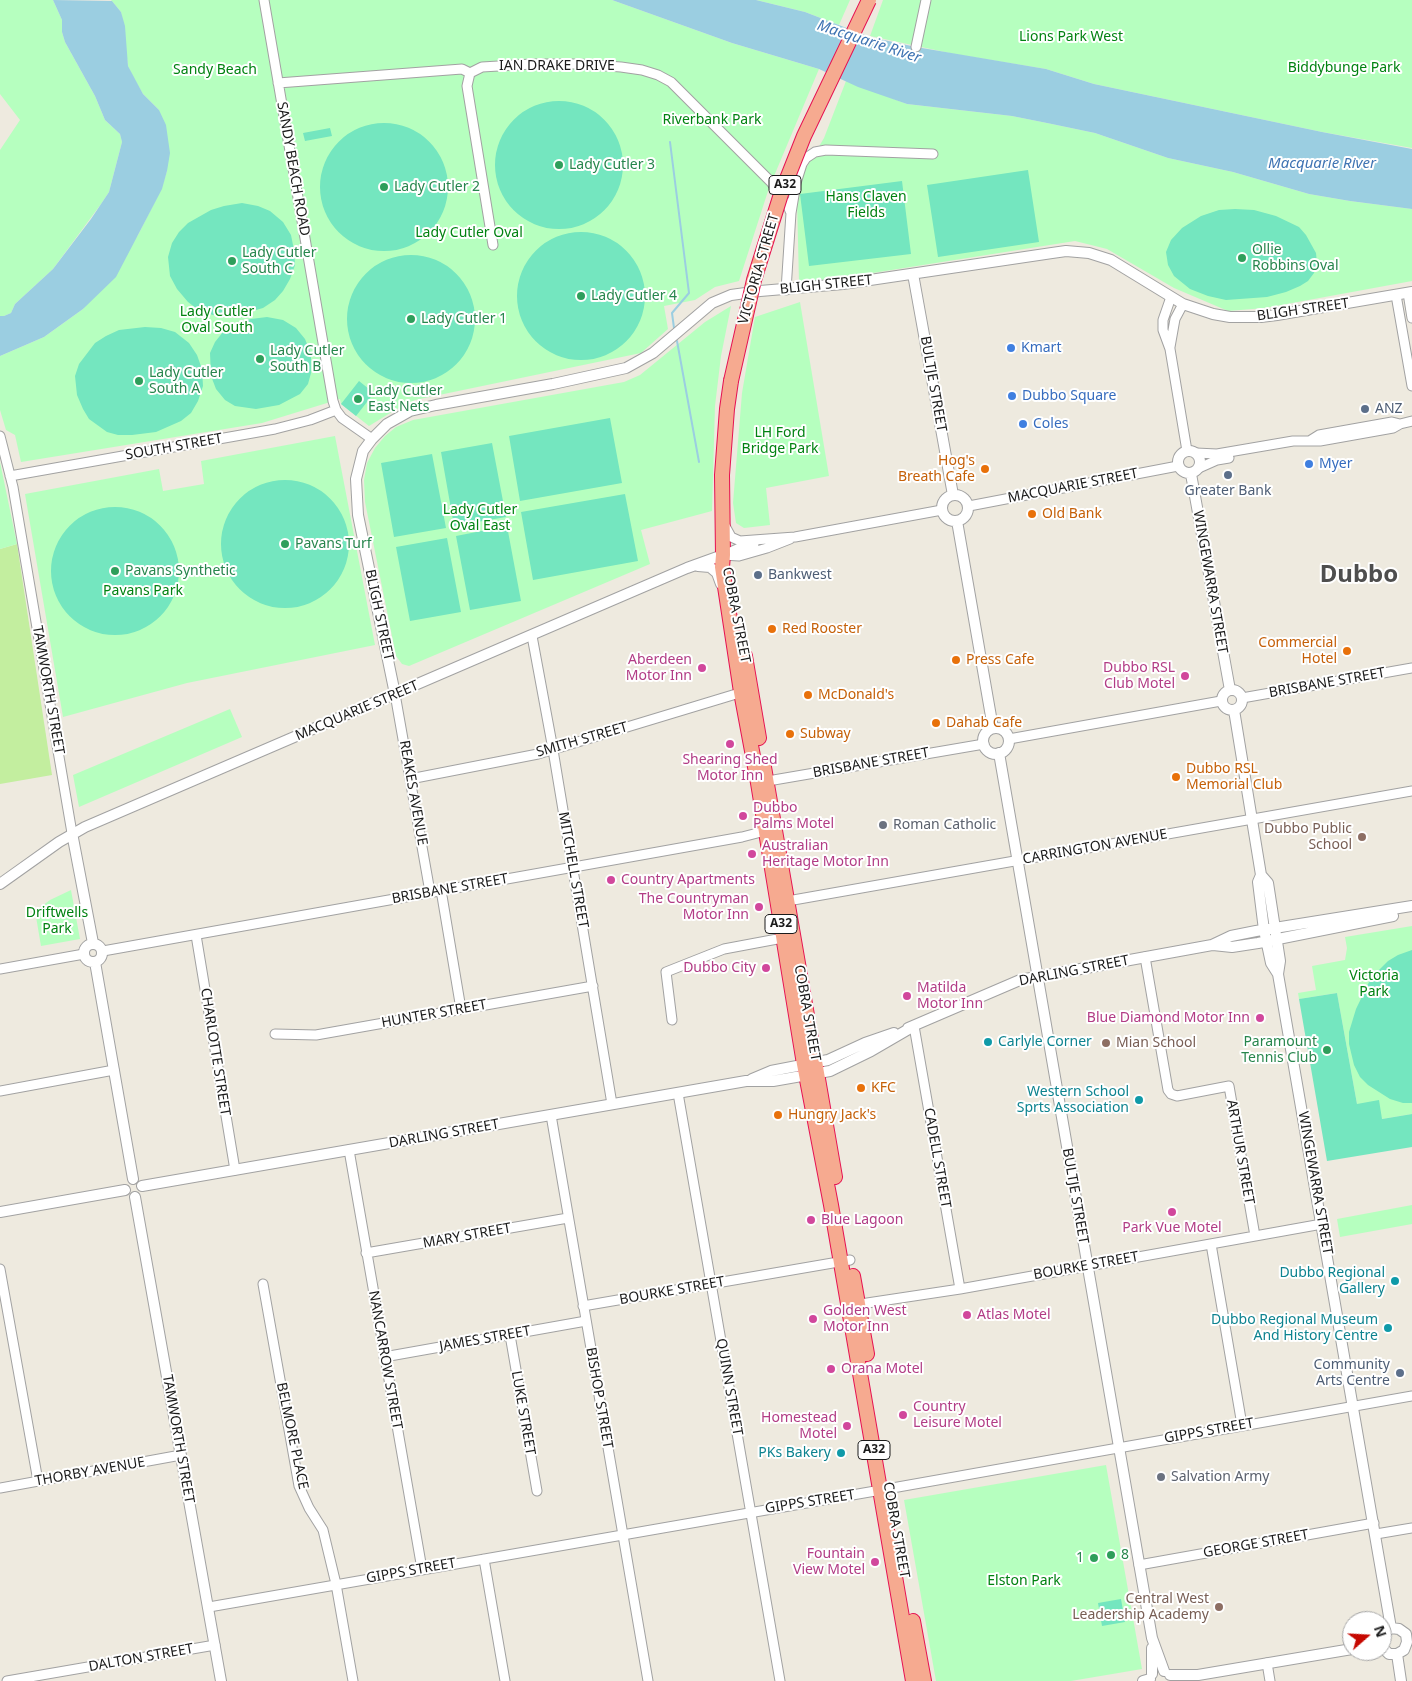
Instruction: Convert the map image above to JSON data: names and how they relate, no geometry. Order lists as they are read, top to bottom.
{
  "streets": {
    "highway": ["A32", "VICTORIA STREET", "COBRA STREET"],
    "street": [
      "IAN DRAKE DRIVE",
      "SANDY BEACH ROAD",
      "BLIGH STREET",
      "BULTJE STREET",
      "SOUTH STREET",
      "MACQUARIE STREET",
      "WINGEWARRA STREET",
      "BRISBANE STREET",
      "TAMWORTH STREET",
      "SMITH STREET",
      "REAKES AVENUE",
      "CARRINGTON AVENUE",
      "MITCHELL STREET",
      "DARLING STREET",
      "HUNTER STREET",
      "CHARLOTTE STREET",
      "ARTHUR STREET",
      "CADELL STREET",
      "MARY STREET",
      "BOURKE STREET",
      "JAMES STREET",
      "NANCARROW STREET",
      "QUINN STREET",
      "BISHOP STREET",
      "LUKE STREET",
      "GIPPS STREET",
      "BELMORE PLACE",
      "THORBY AVENUE",
      "GEORGE STREET",
      "DALTON STREET"
    ]
  },
  "crossings": [
    ["IAN DRAKE DRIVE", "SANDY BEACH ROAD"],
    ["SANDY BEACH ROAD", "SOUTH STREET"],
    ["VICTORIA STREET", "MACQUARIE STREET"],
    ["VICTORIA STREET", "COBRA STREET"],
    ["BLIGH STREET", "BULTJE STREET"],
    ["BLIGH STREET", "MACQUARIE STREET"],
    ["BLIGH STREET", "REAKES AVENUE"],
    ["BULTJE STREET", "MACQUARIE STREET"],
    ["BULTJE STREET", "BRISBANE STREET"],
    ["BULTJE STREET", "CARRINGTON AVENUE"],
    ["BULTJE STREET", "DARLING STREET"],
    ["BULTJE STREET", "BOURKE STREET"],
    ["BULTJE STREET", "GIPPS STREET"],
    ["BULTJE STREET", "GEORGE STREET"],
    ["SOUTH STREET", "TAMWORTH STREET"],
    ["MACQUARIE STREET", "WINGEWARRA STREET"],
    ["MACQUARIE STREET", "COBRA STREET"],
    ["MACQUARIE STREET", "TAMWORTH STREET"],
    ["MACQUARIE STREET", "REAKES AVENUE"],
    ["MACQUARIE STREET", "MITCHELL STREET"],
    ["WINGEWARRA STREET", "BRISBANE STREET"],
    ["WINGEWARRA STREET", "CARRINGTON AVENUE"],
    ["WINGEWARRA STREET", "DARLING STREET"],
    ["WINGEWARRA STREET", "BOURKE STREET"],
    ["WINGEWARRA STREET", "GIPPS STREET"],
    ["WINGEWARRA STREET", "GEORGE STREET"],
    ["COBRA STREET", "BRISBANE STREET"],
    ["COBRA STREET", "SMITH STREET"],
    ["COBRA STREET", "CARRINGTON AVENUE"],
    ["COBRA STREET", "DARLING STREET"],
    ["COBRA STREET", "BOURKE STREET"],
    ["COBRA STREET", "GIPPS STREET"],
    ["BRISBANE STREET", "TAMWORTH STREET"],
    ["BRISBANE STREET", "REAKES AVENUE"],
    ["BRISBANE STREET", "MITCHELL STREET"],
    ["BRISBANE STREET", "CHARLOTTE STREET"],
    ["TAMWORTH STREET", "DARLING STREET"],
    ["TAMWORTH STREET", "GIPPS STREET"],
    ["TAMWORTH STREET", "THORBY AVENUE"],
    ["TAMWORTH STREET", "DALTON STREET"],
    ["SMITH STREET", "REAKES AVENUE"],
    ["SMITH STREET", "MITCHELL STREET"],
    ["MITCHELL STREET", "DARLING STREET"],
    ["MITCHELL STREET", "HUNTER STREET"],
    ["DARLING STREET", "CHARLOTTE STREET"],
    ["DARLING STREET", "ARTHUR STREET"],
    ["DARLING STREET", "CADELL STREET"],
    ["DARLING STREET", "NANCARROW STREET"],
    ["DARLING STREET", "QUINN STREET"],
    ["DARLING STREET", "BISHOP STREET"],
    ["ARTHUR STREET", "BOURKE STREET"],
    ["CADELL STREET", "BOURKE STREET"],
    ["MARY STREET", "NANCARROW STREET"],
    ["MARY STREET", "BISHOP STREET"],
    ["BOURKE STREET", "QUINN STREET"],
    ["BOURKE STREET", "BISHOP STREET"],
    ["JAMES STREET", "NANCARROW STREET"],
    ["JAMES STREET", "BISHOP STREET"],
    ["JAMES STREET", "LUKE STREET"],
    ["NANCARROW STREET", "GIPPS STREET"],
    ["QUINN STREET", "GIPPS STREET"],
    ["BISHOP STREET", "GIPPS STREET"],
    ["GIPPS STREET", "BELMORE PLACE"]
  ],
  "districts": ["Dubbo"],
  "water": ["Macquarie River"],
  "parks": [
    "Lions Park West",
    "Biddybunge Park",
    "Sandy Beach",
    "Riverbank Park",
    "Hans Claven Fields",
    "Lady Cutler Oval",
    "Lady Cutler Oval South",
    "LH Ford Bridge Park",
    "Lady Cutler Oval East",
    "Pavans Park",
    "Driftwells Park",
    "Victoria Park",
    "Elston Park"
  ],
  "places": [
    "Lady Cutler 3",
    "Lady Cutler 2",
    "Ollie Robbins Oval",
    "Lady Cutler South C",
    "Lady Cutler 4",
    "Lady Cutler 1",
    "Kmart",
    "Lady Cutler South B",
    "Lady Cutler South A",
    "Dubbo Square",
    "Lady Cutler East Nets",
    "ANZ",
    "Coles",
    "Myer",
    "Hog's Breath Cafe",
    "Greater Bank",
    "Old Bank",
    "Pavans Turf",
    "Pavans Synthetic",
    "Bankwest",
    "Red Rooster",
    "Commercial Hotel",
    "Press Cafe",
    "Aberdeen Motor Inn",
    "Dubbo RSL Club Motel",
    "McDonald's",
    "Dahab Cafe",
    "Subway",
    "Shearing Shed Motor Inn",
    "Dubbo RSL Memorial Club",
    "Dubbo Palms Motel",
    "Roman Catholic",
    "Dubbo Public School",
    "Australian Heritage Motor Inn",
    "Country Apartments",
    "The Countryman Motor Inn",
    "Dubbo City",
    "Matilda Motor Inn",
    "Blue Diamond Motor Inn",
    "Carlyle Corner",
    "Mian School",
    "Paramount Tennis Club",
    "KFC",
    "Western School Sprts Association",
    "Hungry Jack's",
    "Park Vue Motel",
    "Blue Lagoon",
    "Dubbo Regional Gallery",
    "Atlas Motel",
    "Golden West Motor Inn",
    "Dubbo Regional Museum And History Centre",
    "Orana Motel",
    "Community Arts Centre",
    "Country Leisure Motel",
    "Homestead Motel",
    "PKs Bakery",
    "Salvation Army",
    "8",
    "1",
    "Fountain View Motel",
    "Central West Leadership Academy"
  ],
  "north": "right"
}
